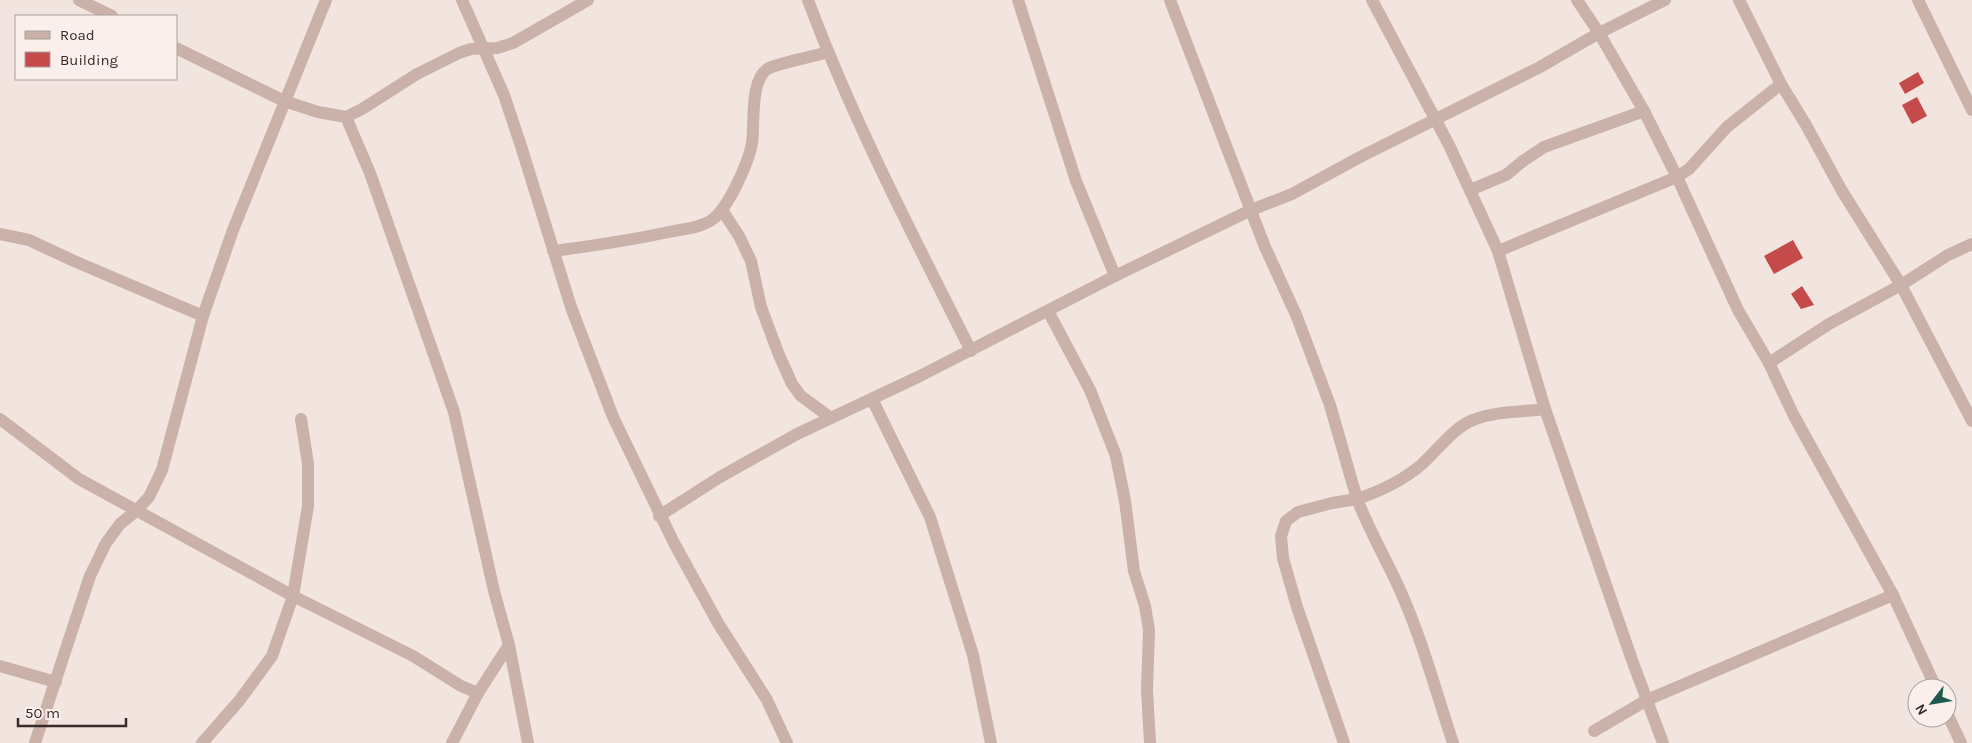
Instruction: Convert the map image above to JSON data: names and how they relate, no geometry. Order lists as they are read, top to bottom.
{
  "legend": ["Road", "Building"],
  "scale_bar": "50 m",
  "north": "bottom left"
}
